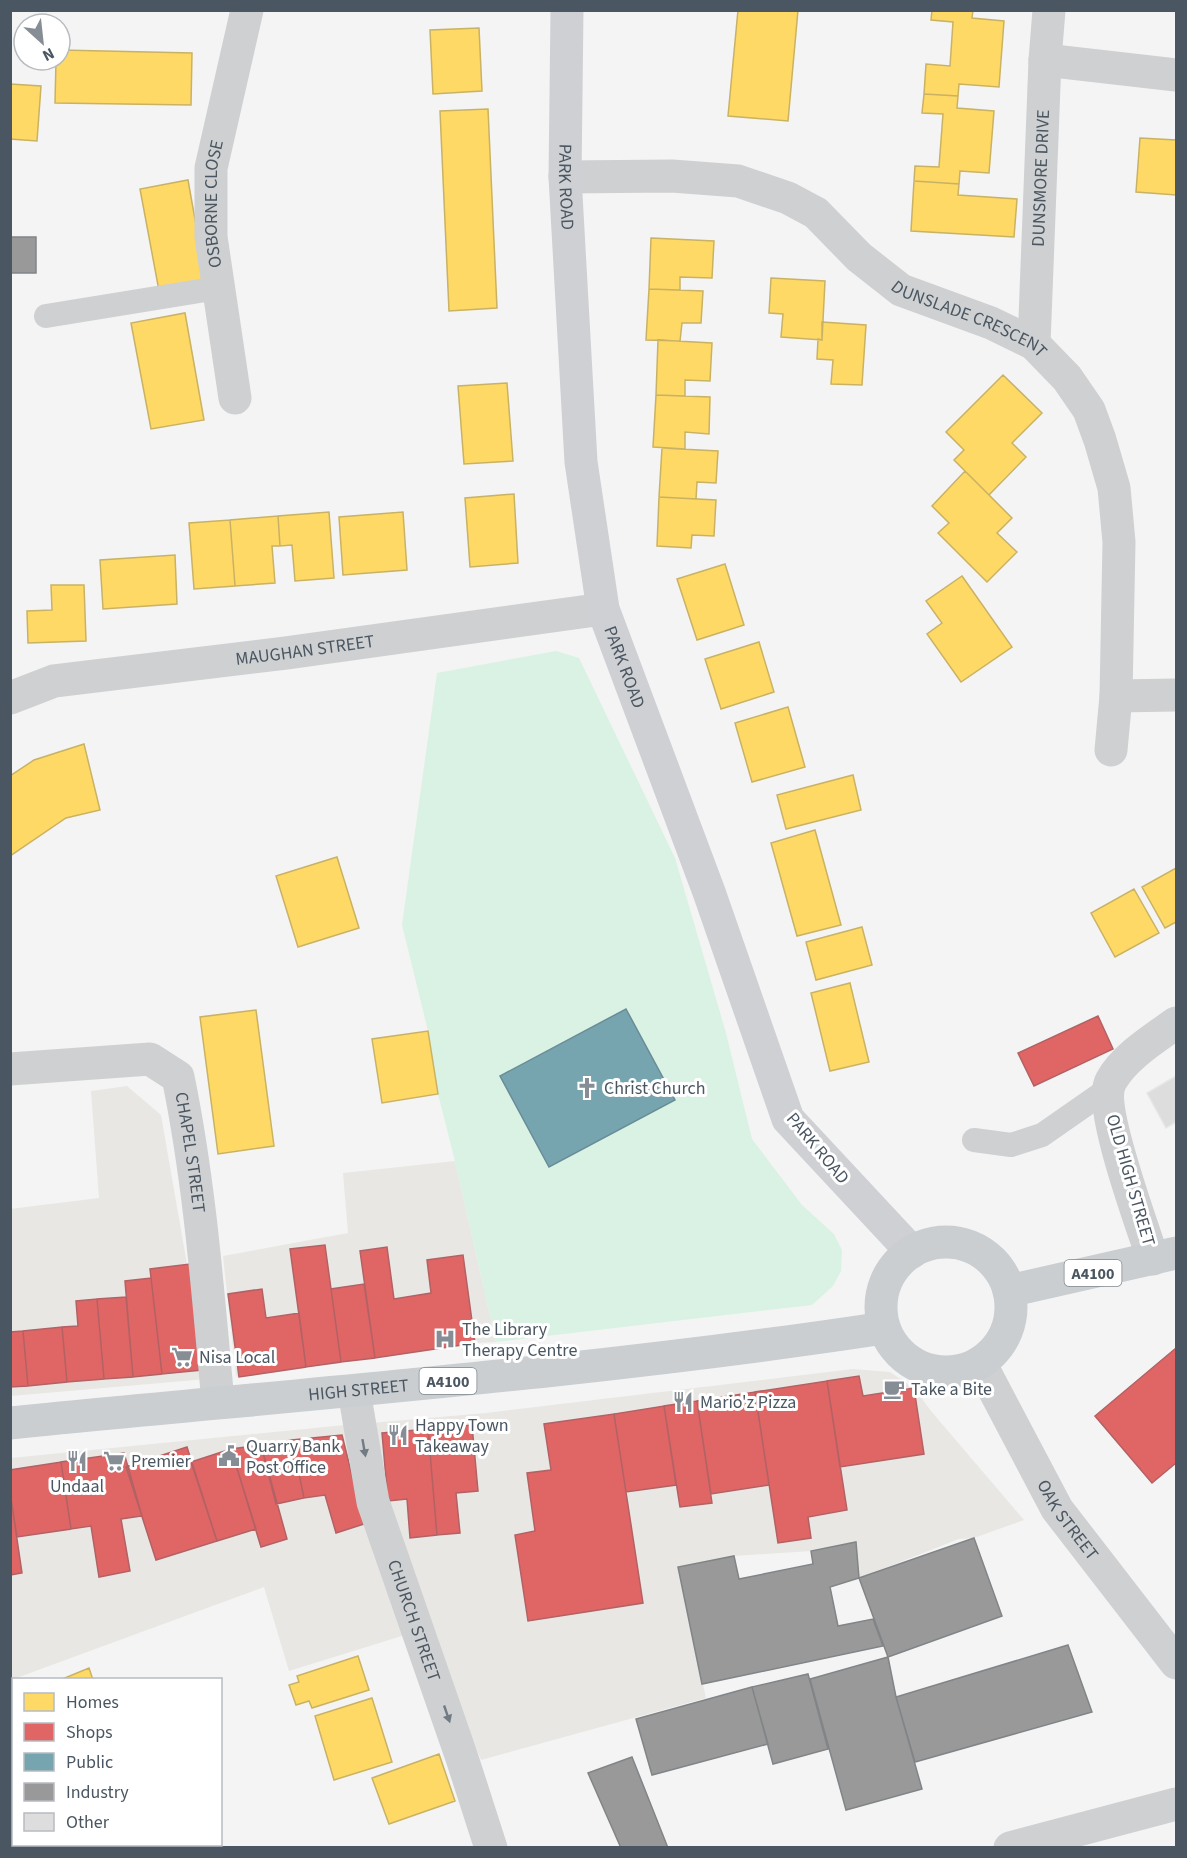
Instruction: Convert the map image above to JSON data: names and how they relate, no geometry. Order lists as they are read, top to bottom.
{
  "streets": {
    "main road": ["A4100", "HIGH STREET"],
    "street": [
      "DUNSMORE DRIVE",
      "PARK ROAD",
      "OSBORNE CLOSE",
      "DUNSLADE CRESCENT",
      "MAUGHAN STREET",
      "CHAPEL STREET",
      "OLD HIGH STREET",
      "OAK STREET",
      "CHURCH STREET"
    ]
  },
  "crossings": [
    ["DUNSMORE DRIVE", "DUNSLADE CRESCENT"],
    ["PARK ROAD", "DUNSLADE CRESCENT"],
    ["PARK ROAD", "MAUGHAN STREET"],
    ["PARK ROAD", "A4100"],
    ["PARK ROAD", "HIGH STREET"],
    ["PARK ROAD", "OAK STREET"],
    ["CHAPEL STREET", "HIGH STREET"],
    ["OLD HIGH STREET", "A4100"],
    ["A4100", "HIGH STREET"],
    ["A4100", "OAK STREET"],
    ["HIGH STREET", "OAK STREET"],
    ["HIGH STREET", "CHURCH STREET"]
  ],
  "one_way": ["CHURCH STREET"],
  "places": {
    "church": ["Christ Church"],
    "hospital": ["The Library Therapy Centre"],
    "supermarket": ["Nisa Local", "Premier"],
    "cafe": ["Take a Bite"],
    "restaurant": ["Mario'z Pizza", "Happy Town Takeaway", "Undaal"],
    "public building": ["Quarry Bank Post Office"]
  },
  "legend": [
    "Homes",
    "Shops",
    "Public",
    "Industry",
    "Other"
  ],
  "north": "bottom right"
}
